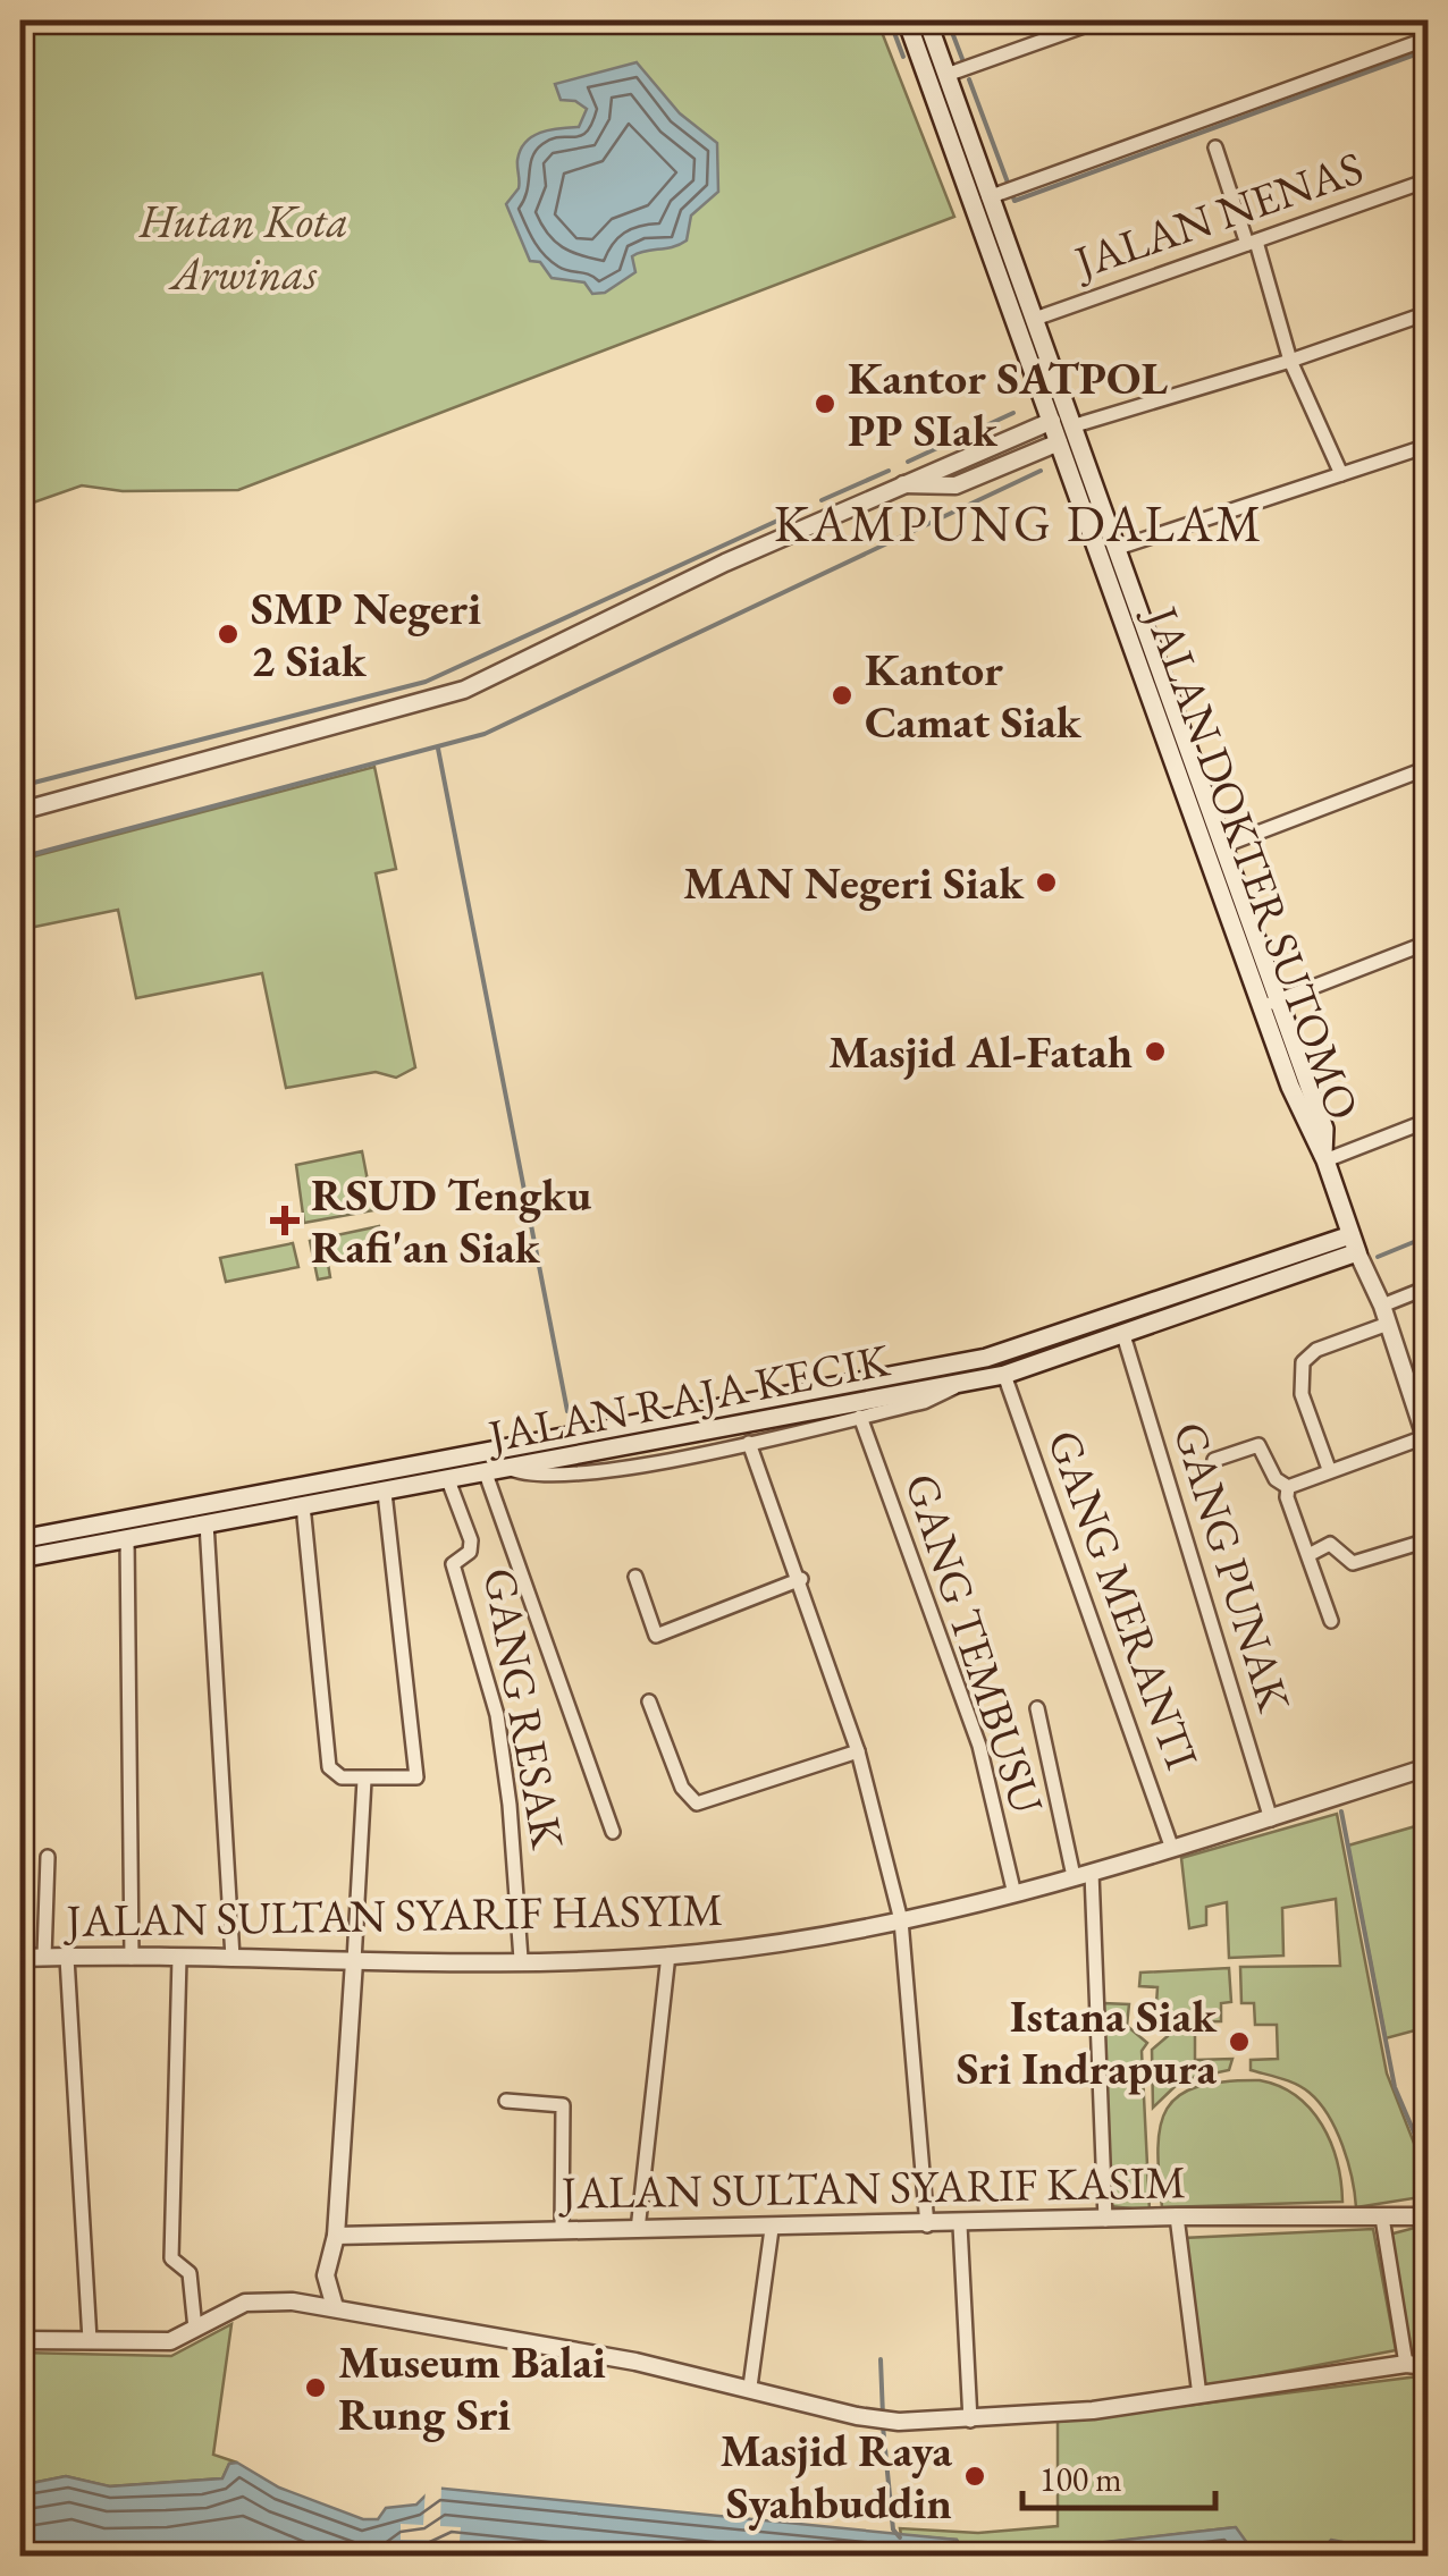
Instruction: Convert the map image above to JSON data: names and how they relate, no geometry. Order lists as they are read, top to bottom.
{
  "streets": {
    "main road": ["JALAN DOKTER SUTOMO", "JALAN RAJA KECIK"],
    "street": [
      "JALAN NENAS",
      "GANG PUNAK",
      "GANG MERANTI",
      "GANG TEMBUSU",
      "GANG RESAK",
      "JALAN SULTAN SYARIF HASYIM",
      "JALAN SULTAN SYARIF KASIM"
    ]
  },
  "crossings": [
    ["JALAN NENAS", "JALAN DOKTER SUTOMO"],
    ["JALAN DOKTER SUTOMO", "JALAN RAJA KECIK"],
    ["JALAN RAJA KECIK", "GANG PUNAK"],
    ["JALAN RAJA KECIK", "GANG MERANTI"],
    ["JALAN RAJA KECIK", "GANG RESAK"],
    ["GANG PUNAK", "JALAN SULTAN SYARIF HASYIM"],
    ["GANG MERANTI", "JALAN SULTAN SYARIF HASYIM"],
    ["GANG TEMBUSU", "JALAN SULTAN SYARIF HASYIM"],
    ["GANG RESAK", "JALAN SULTAN SYARIF HASYIM"]
  ],
  "districts": ["KAMPUNG DALAM"],
  "parks": ["Hutan Kota Arwinas"],
  "places": {
    "other": [
      "Kantor SATPOL PP SIak",
      "SMP Negeri 2 Siak",
      "Kantor Camat Siak",
      "MAN Negeri Siak",
      "Masjid Al-Fatah",
      "Istana Siak Sri Indrapura",
      "Museum Balai Rung Sri",
      "Masjid Raya Syahbuddin"
    ],
    "health": ["RSUD Tengku Rafi'an Siak"]
  },
  "scale_bar": "100 m"
}
